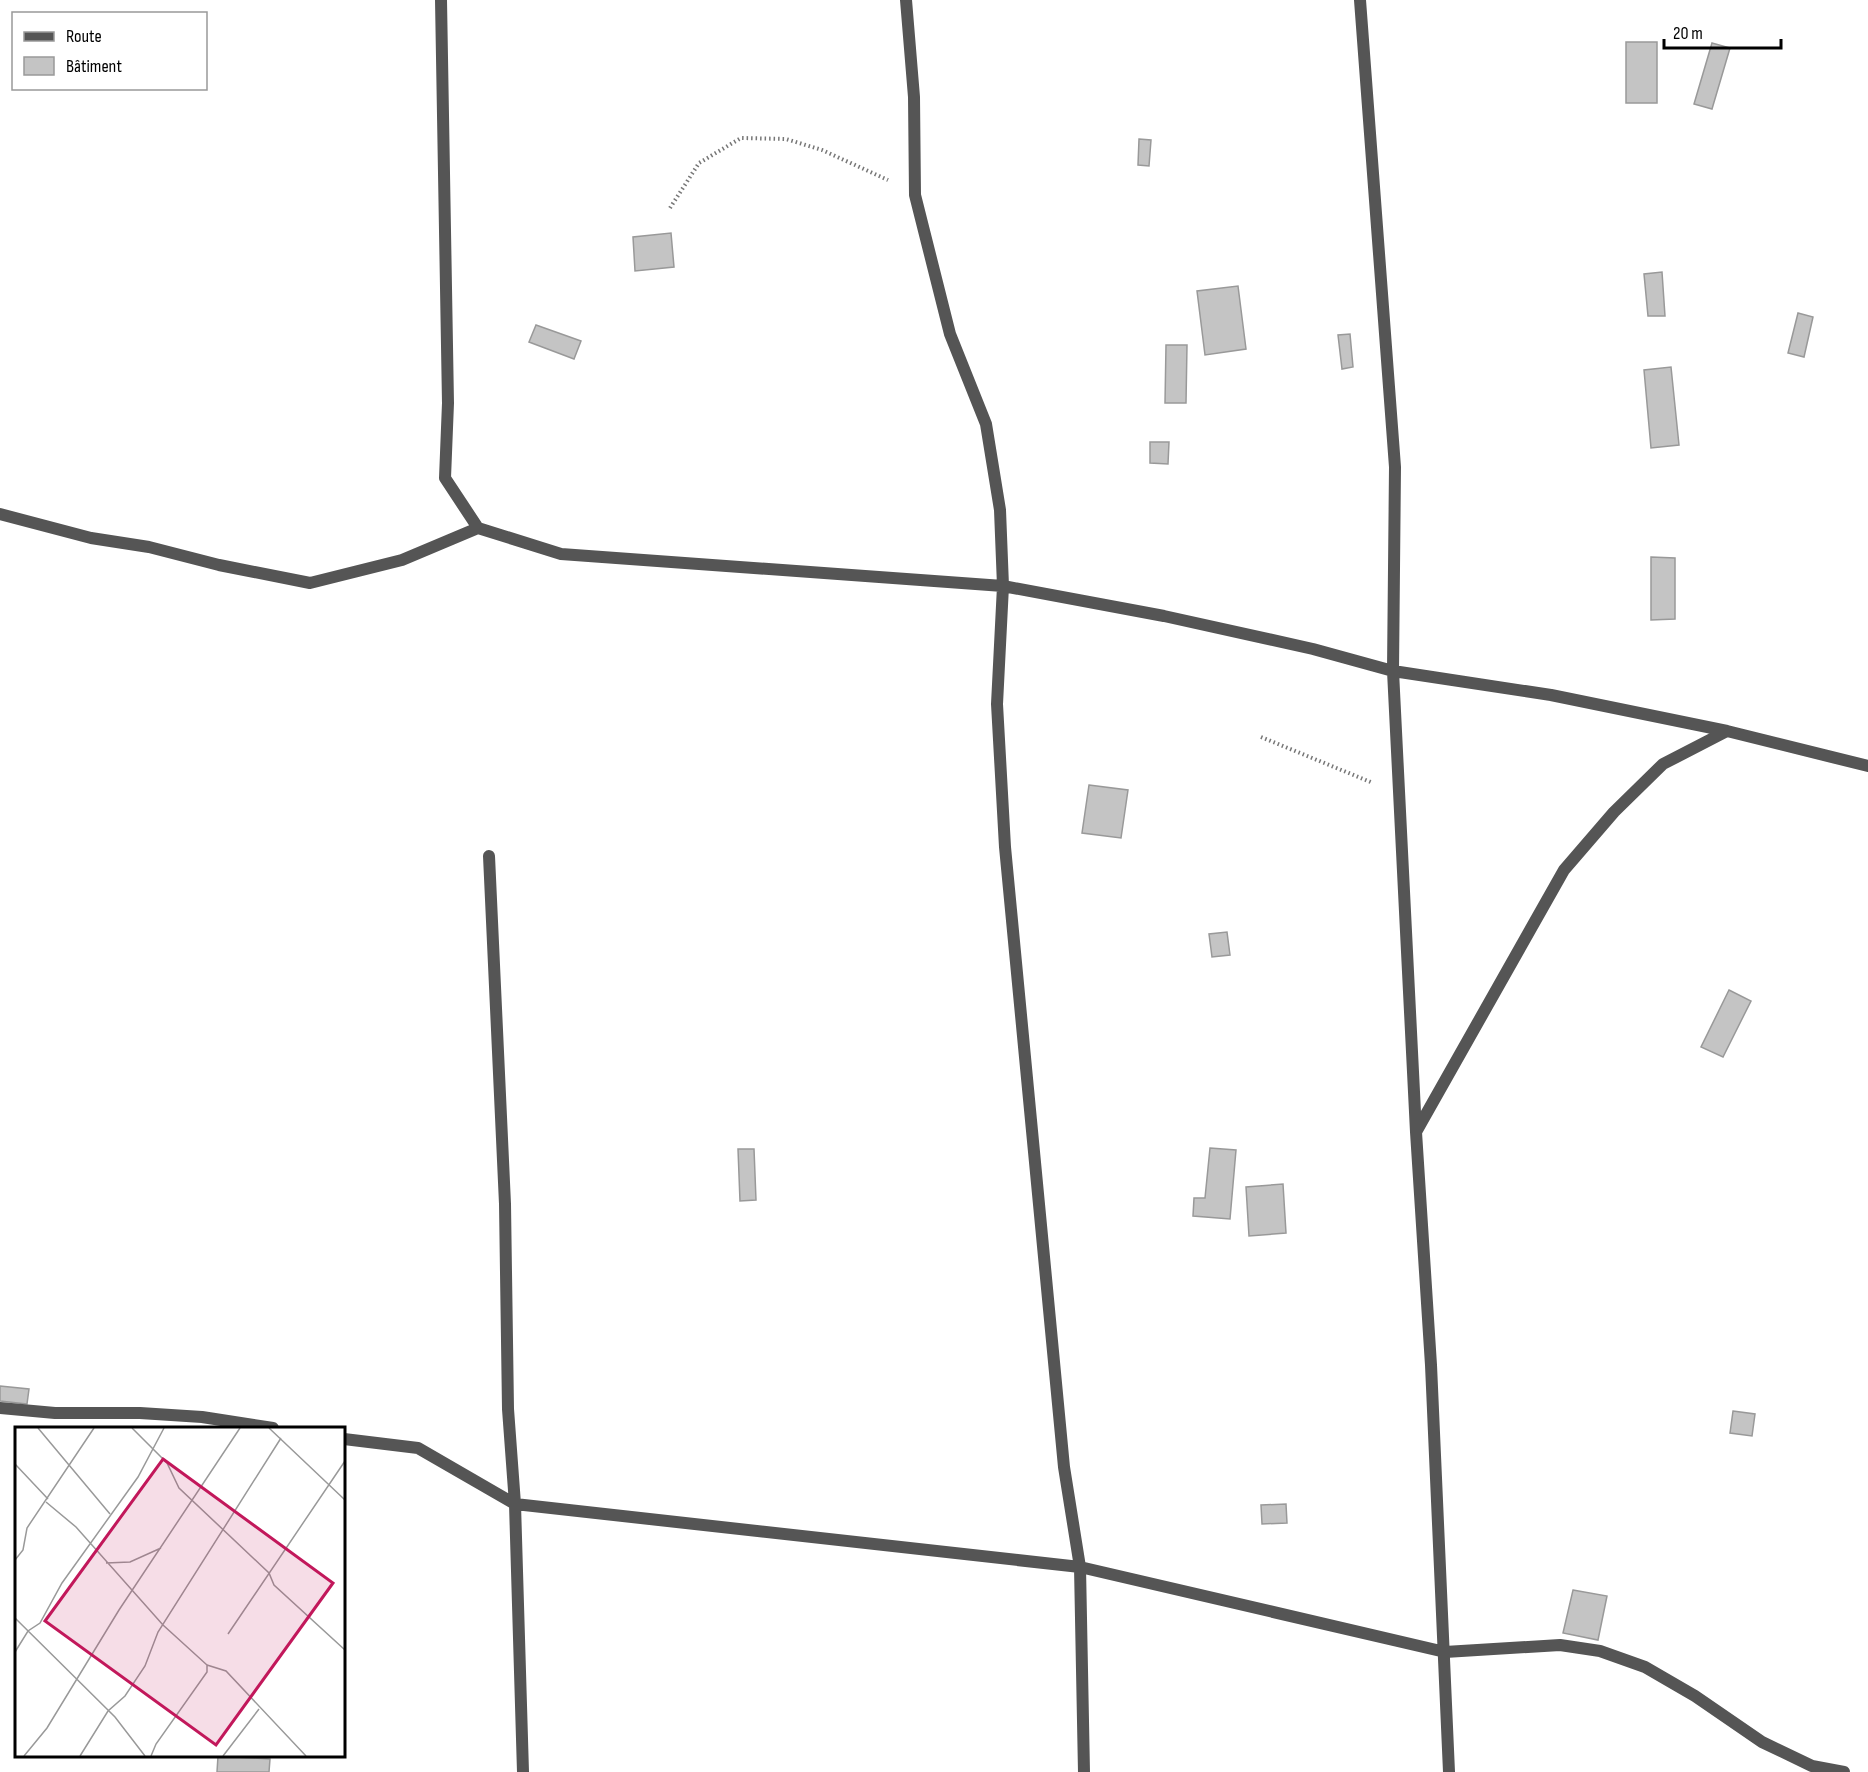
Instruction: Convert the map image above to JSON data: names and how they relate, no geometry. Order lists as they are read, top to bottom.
{
  "legend": ["Route", "Bâtiment"],
  "scale_bar": "20 m"
}
